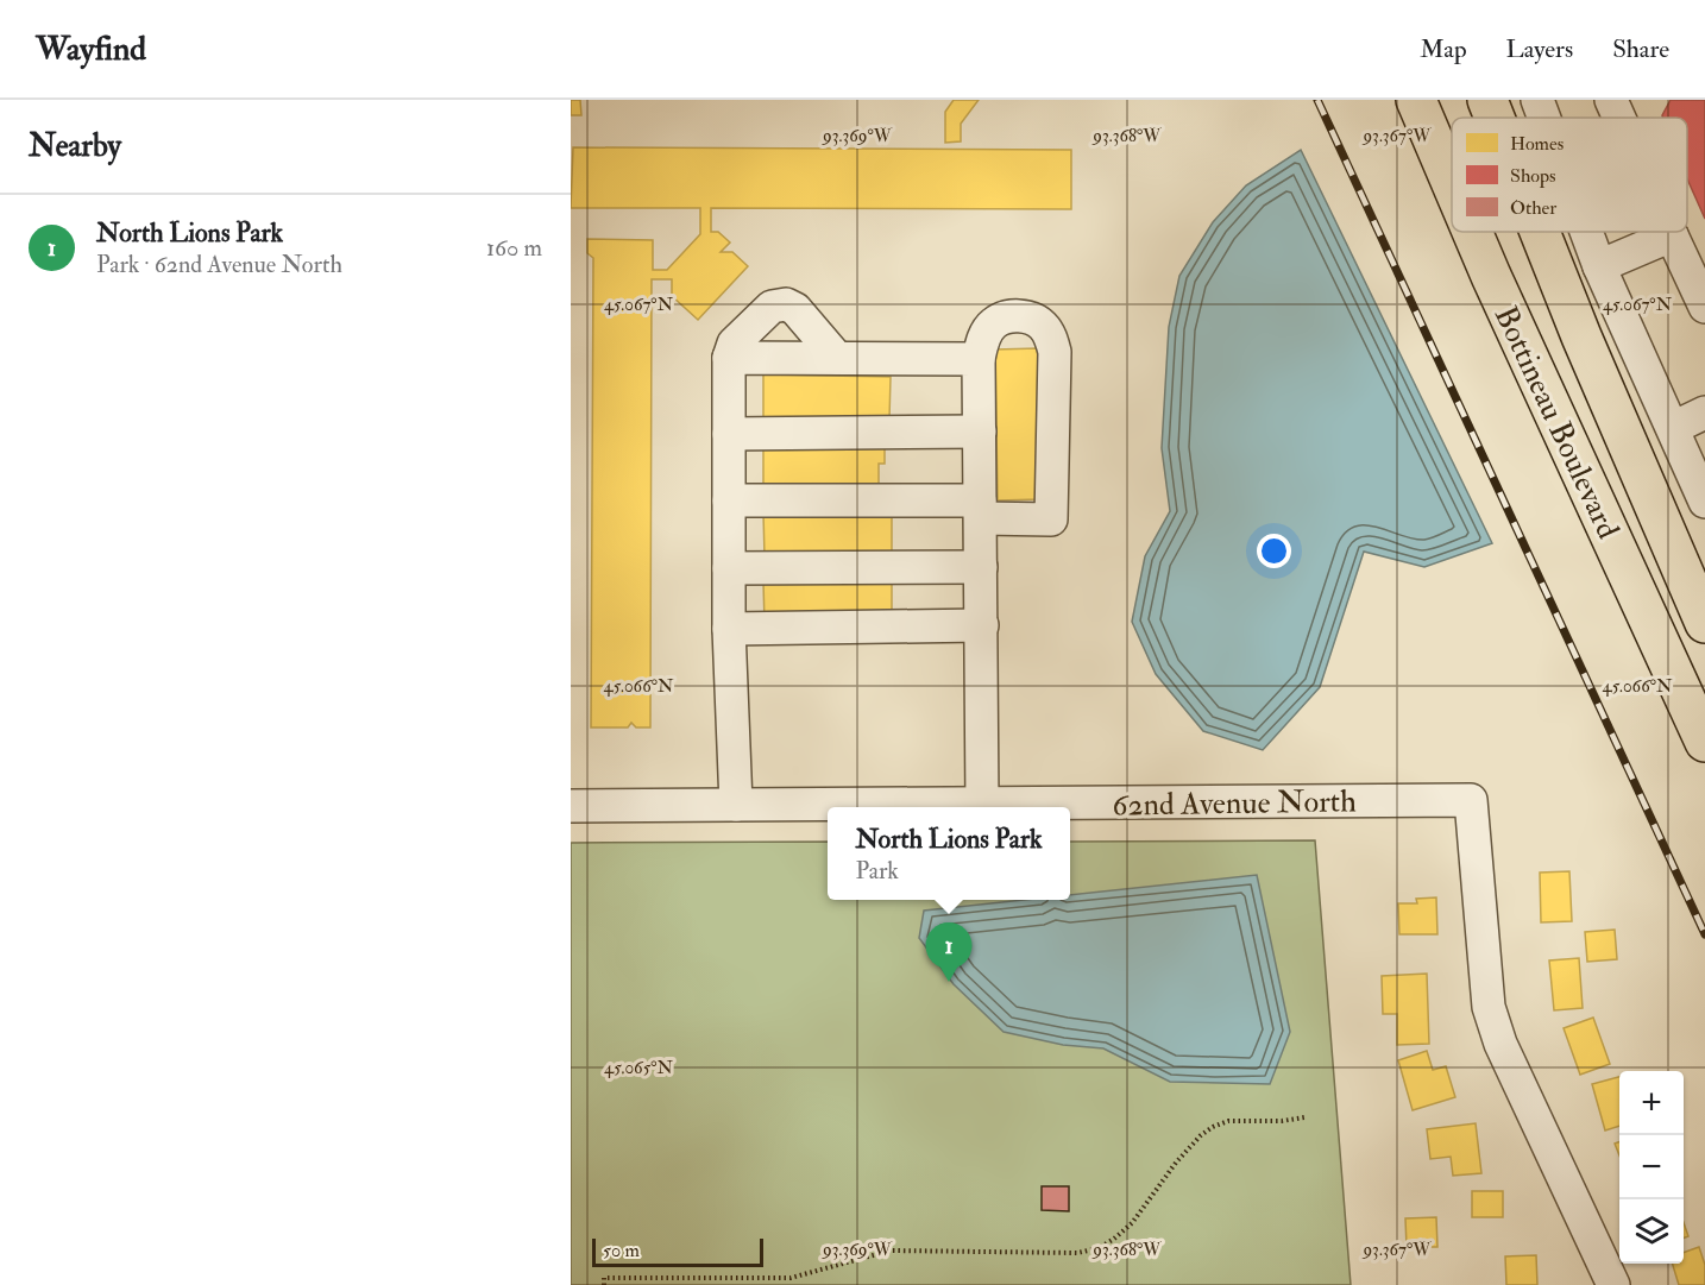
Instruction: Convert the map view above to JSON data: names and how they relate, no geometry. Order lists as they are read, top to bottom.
{
  "streets": {
    "highway": ["Bottineau Boulevard"],
    "street": ["62nd Avenue North"]
  },
  "legend": ["Homes", "Shops", "Other"],
  "scale_bar": "50 m",
  "page": {
    "header": "Wayfind",
    "nav": ["Map", "Layers", "Share"],
    "heading": "Nearby",
    "list": [
      {
        "mark": "1",
        "name": "North Lions Park",
        "note": "Park · 62nd Avenue North",
        "value": "160 m"
      }
    ],
    "popup": ["North Lions Park", "Park"],
    "pins": "1",
    "map_buttons": ["+", "−"],
    "scale": "50 m"
  },
  "coordinates": [
    "93.369°W",
    "93.368°W",
    "93.367°W",
    "45.067°N",
    "45.066°N",
    "45.065°N"
  ]
}
